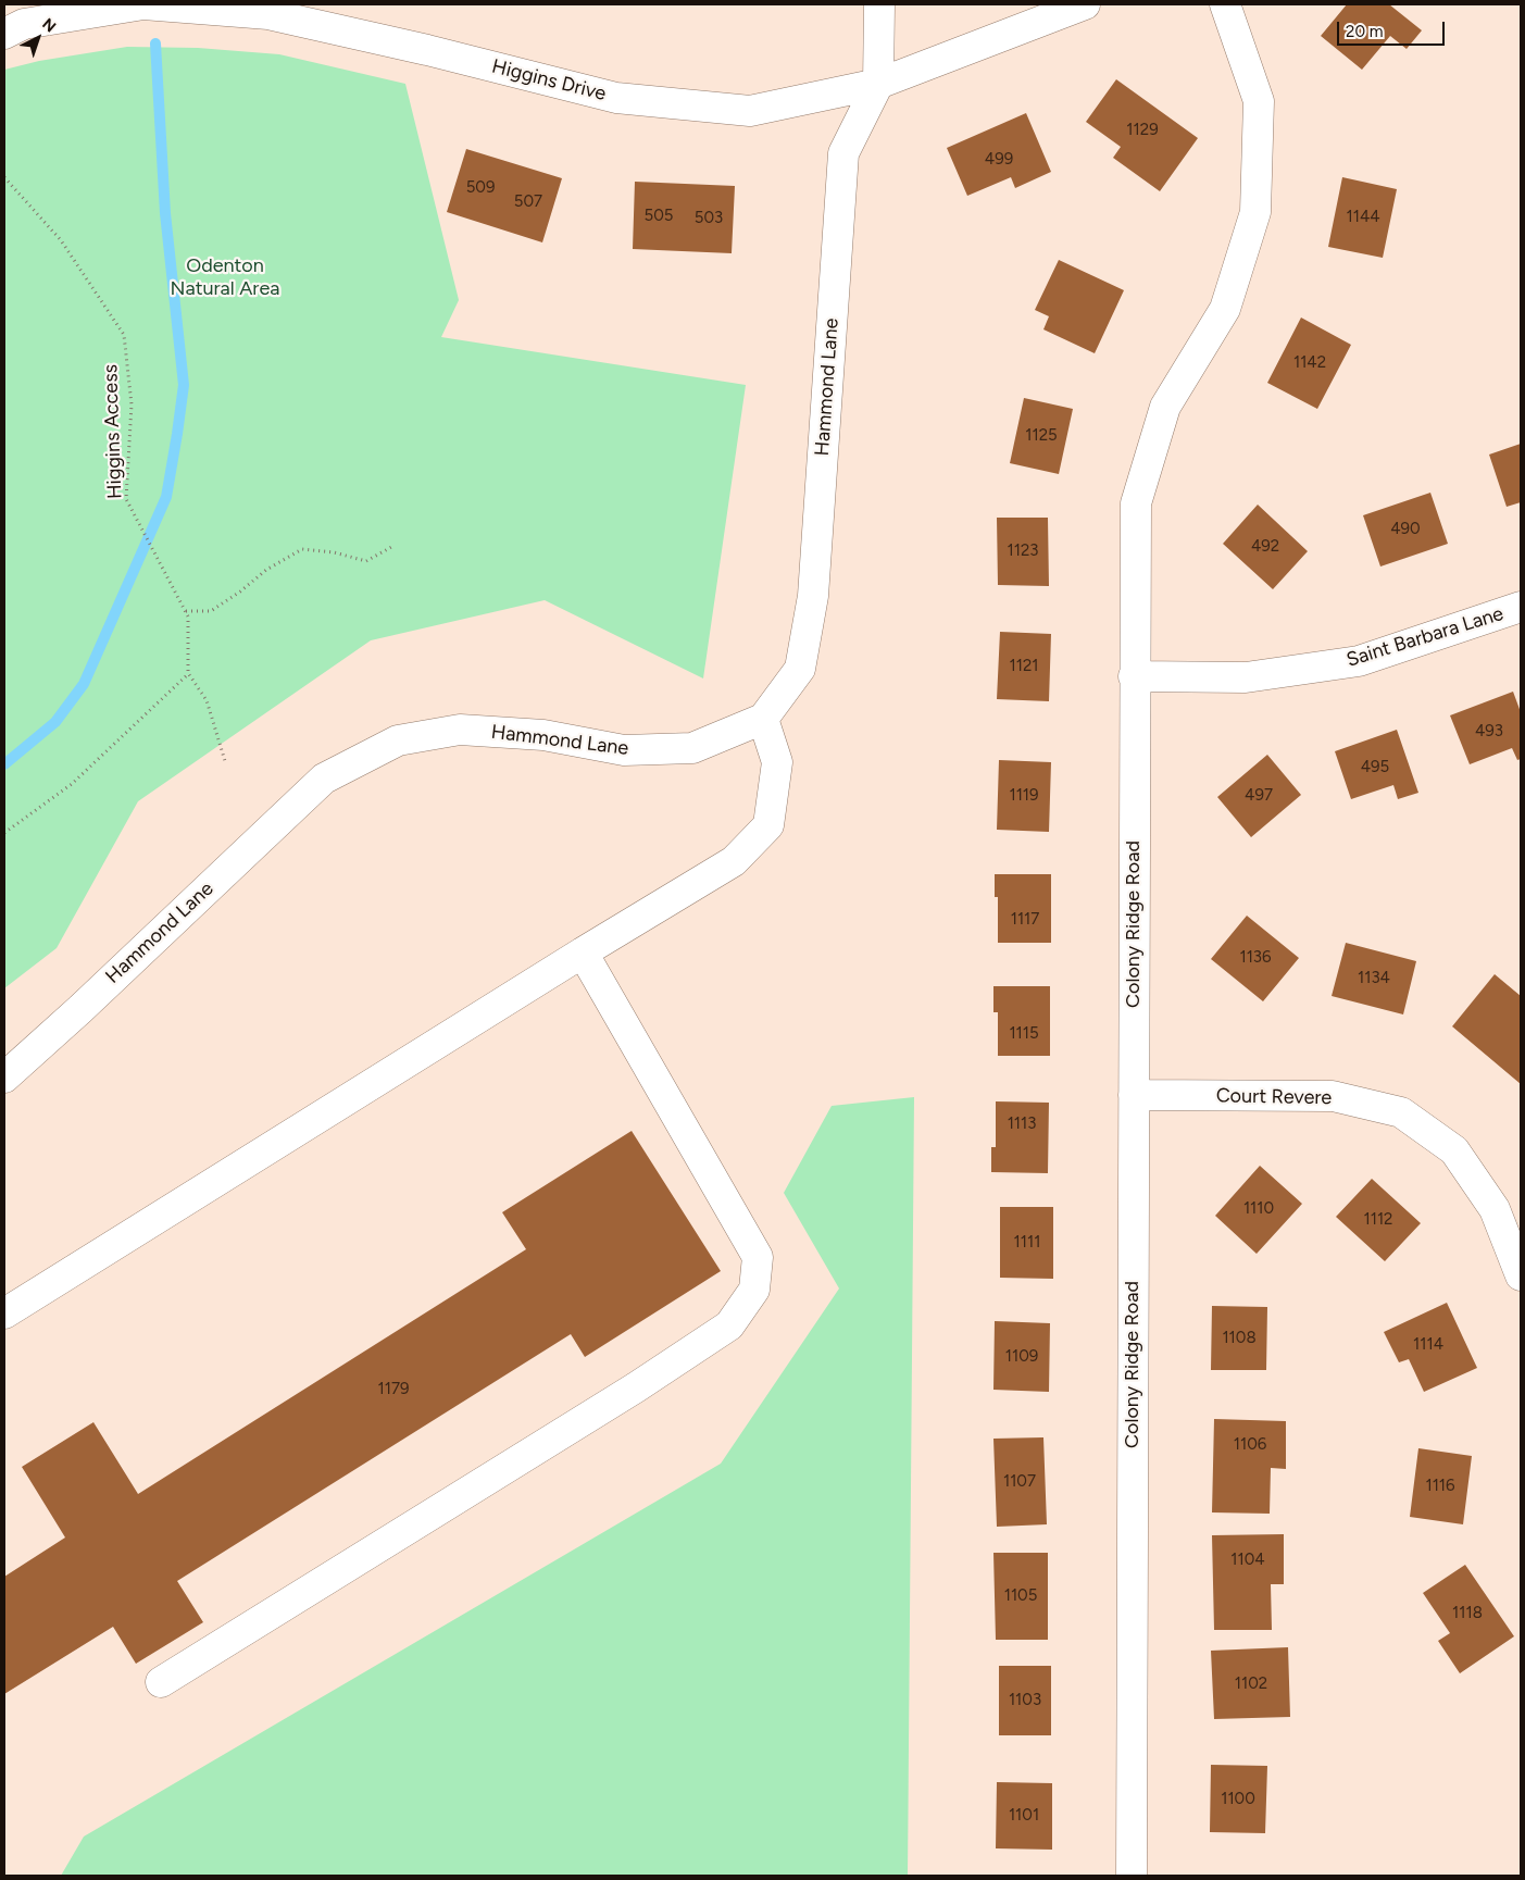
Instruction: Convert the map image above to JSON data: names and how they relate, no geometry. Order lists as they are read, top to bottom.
{
  "streets": {
    "street": [
      "Higgins Drive",
      "Hammond Lane",
      "Saint Barbara Lane",
      "Colony Ridge Road",
      "Court Revere"
    ],
    "path": ["Higgins Access"]
  },
  "crossings": [
    ["Higgins Drive", "Hammond Lane"],
    ["Saint Barbara Lane", "Colony Ridge Road"],
    ["Colony Ridge Road", "Court Revere"]
  ],
  "parks": ["Odenton Natural Area"],
  "house_numbers": [
    "1129",
    "499",
    "509",
    "507",
    "505",
    "1144",
    "503",
    "1142",
    "1125",
    "490",
    "492",
    "1123",
    "1121",
    "493",
    "495",
    "1119",
    "497",
    "1117",
    "1136",
    "1134",
    "1115",
    "1113",
    "1110",
    "1112",
    "1111",
    "1108",
    "1114",
    "1109",
    "1179",
    "1106",
    "1107",
    "1116",
    "1104",
    "1105",
    "1118",
    "1102",
    "1103",
    "1100",
    "1101"
  ],
  "scale_bar": "20 m",
  "north": "top right"
}
